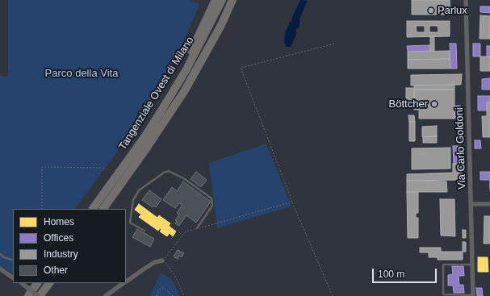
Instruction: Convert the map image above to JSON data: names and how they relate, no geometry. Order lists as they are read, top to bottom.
{
  "streets": {
    "highway": ["Tangenziale Ovest di Milano"],
    "street": ["Via Carlo Goldoni"]
  },
  "parks": ["Parco della Vita"],
  "places": ["Parlux", "Böttcher"],
  "legend": [
    "Homes",
    "Offices",
    "Industry",
    "Other"
  ],
  "scale_bar": "100 m"
}
